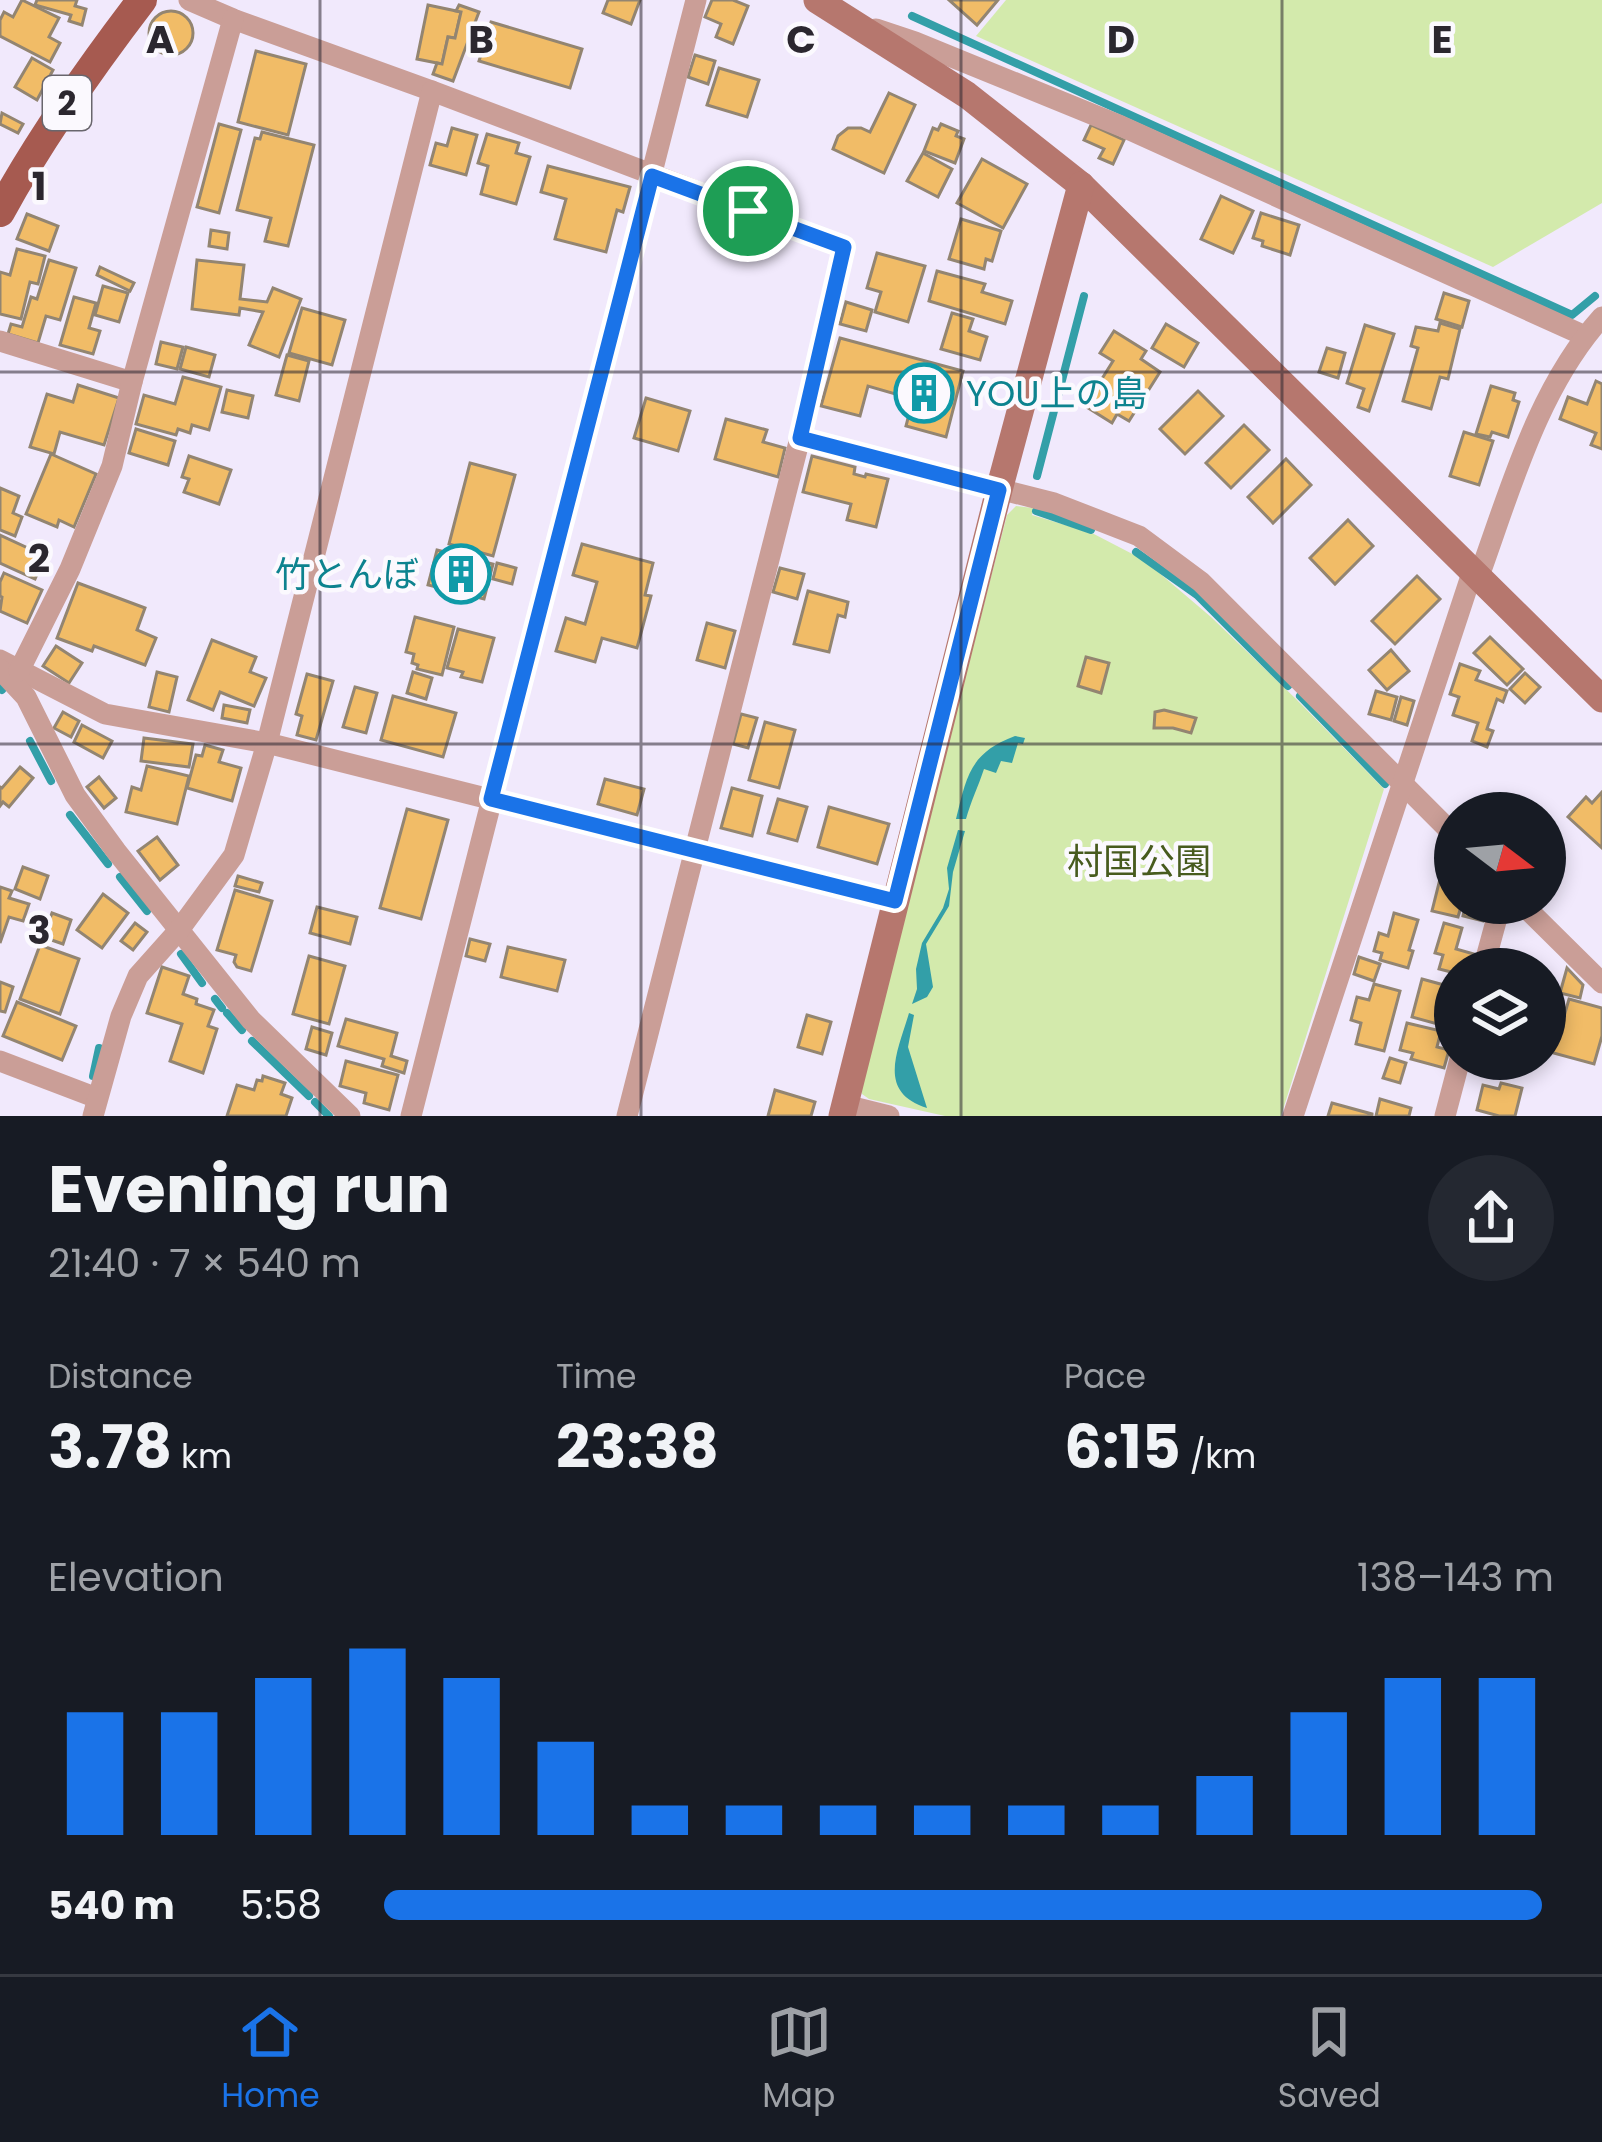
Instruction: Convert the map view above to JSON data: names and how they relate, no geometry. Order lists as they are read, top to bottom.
{
  "streets": {
    "main road": ["2"]
  },
  "parks": ["村国公園"],
  "places": {
    "building": ["YOU上の島", "竹とんぼ"]
  },
  "north": "right",
  "page": {
    "heading": ["Evening run", "21:40 · 7 × 540 m"],
    "stats": [
      ["Distance", "3.78 km"],
      ["Time", "23:38"],
      ["Pace", "6:15 /km"]
    ],
    "chart": ["Elevation", "138–143 m"],
    "list": [
      {
        "name": "540 m",
        "note": "5:58"
      }
    ],
    "tabs": ["Home", "Map", "Saved"]
  },
  "grid": {
    "columns": [
      "A",
      "B",
      "C",
      "D",
      "E"
    ],
    "rows": ["1", "2", "3"]
  }
}
